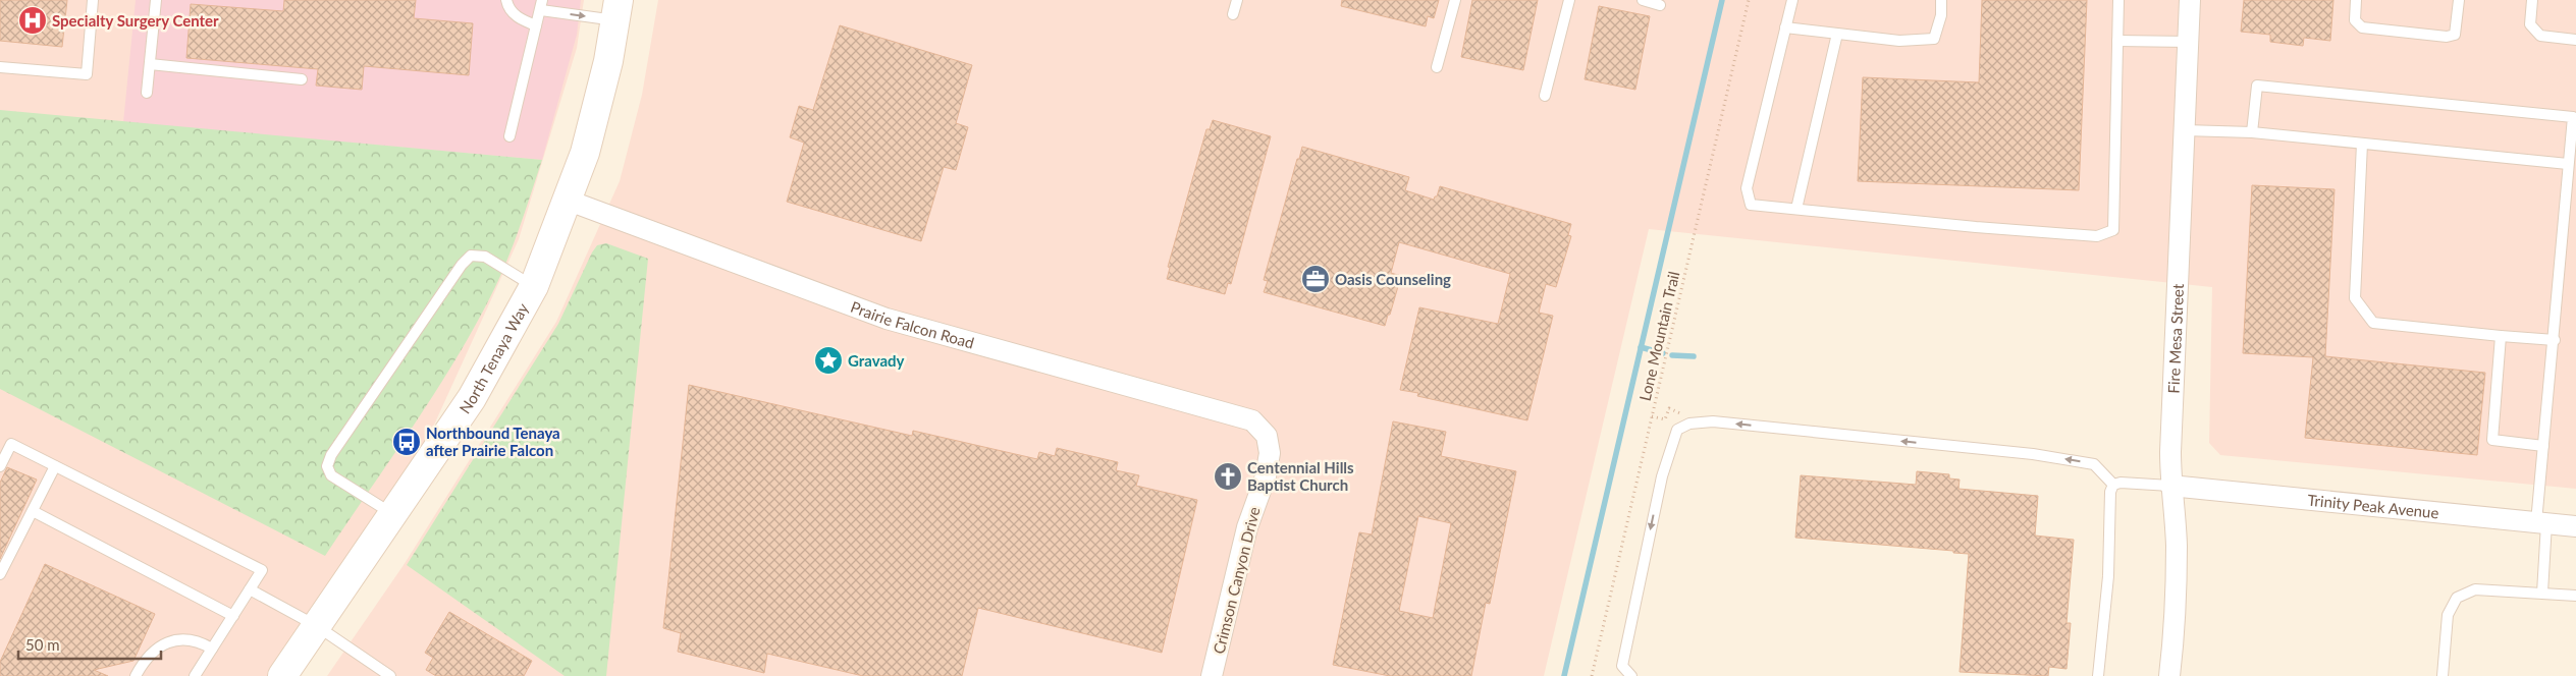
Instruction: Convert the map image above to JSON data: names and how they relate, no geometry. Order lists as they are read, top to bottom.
{
  "streets": {
    "main road": ["North Tenaya Way"],
    "street": [
      "Prairie Falcon Road",
      "Fire Mesa Street",
      "Trinity Peak Avenue",
      "Crimson Canyon Drive"
    ],
    "path": ["Lone Mountain Trail"]
  },
  "crossings": [
    ["Prairie Falcon Road", "North Tenaya Way"],
    ["Prairie Falcon Road", "Crimson Canyon Drive"],
    ["Fire Mesa Street", "Trinity Peak Avenue"]
  ],
  "places": {
    "hospital": ["Specialty Surgery Center"],
    "office": ["Oasis Counseling"],
    "place": ["Gravady"],
    "bus stop": ["Northbound Tenaya after Prairie Falcon"],
    "church": ["Centennial Hills Baptist Church"]
  },
  "scale_bar": "50 m"
}
